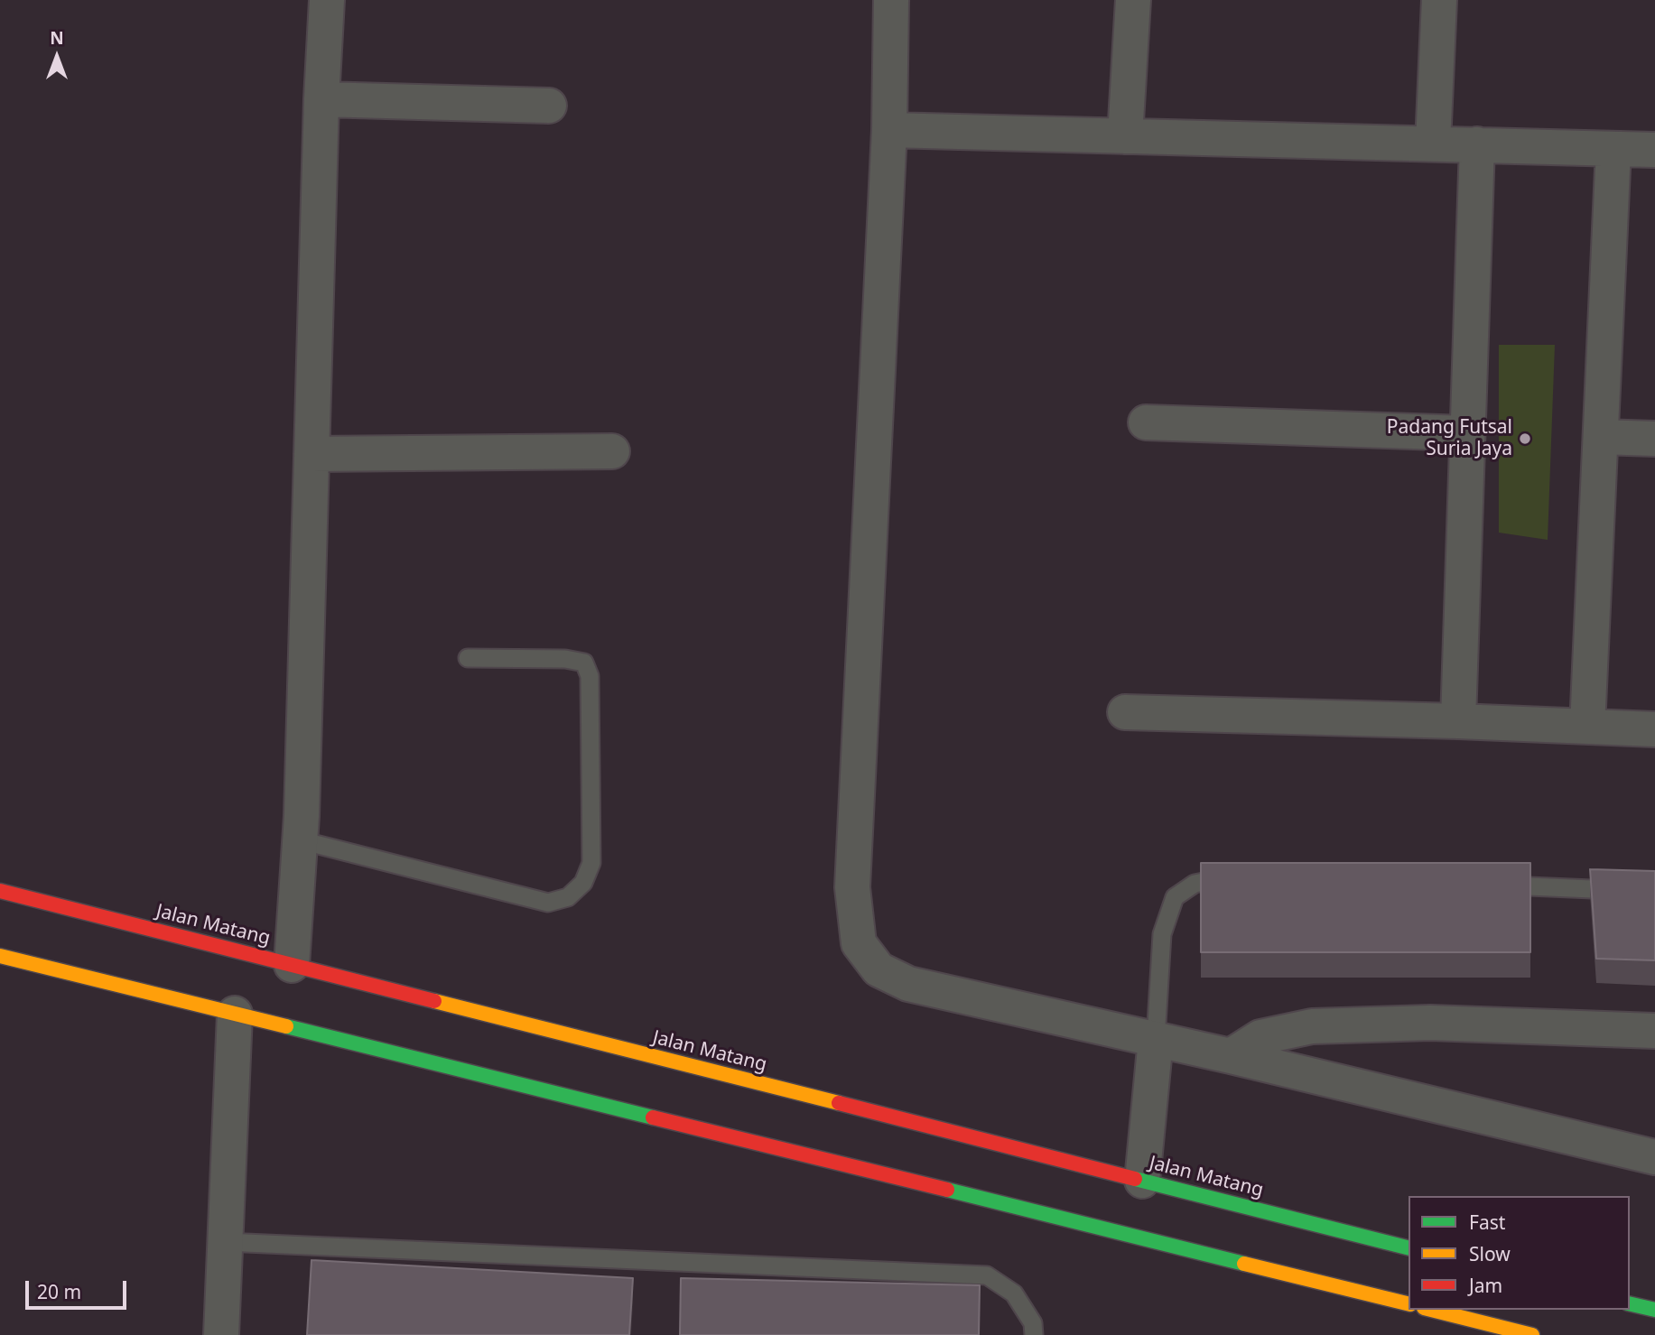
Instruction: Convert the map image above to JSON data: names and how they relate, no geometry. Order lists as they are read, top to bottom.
{
  "streets": {
    "main road": ["Jalan Matang"]
  },
  "places": ["Padang Futsal Suria Jaya"],
  "legend": ["Fast", "Slow", "Jam"],
  "scale_bar": "20 m",
  "north": "top"
}
